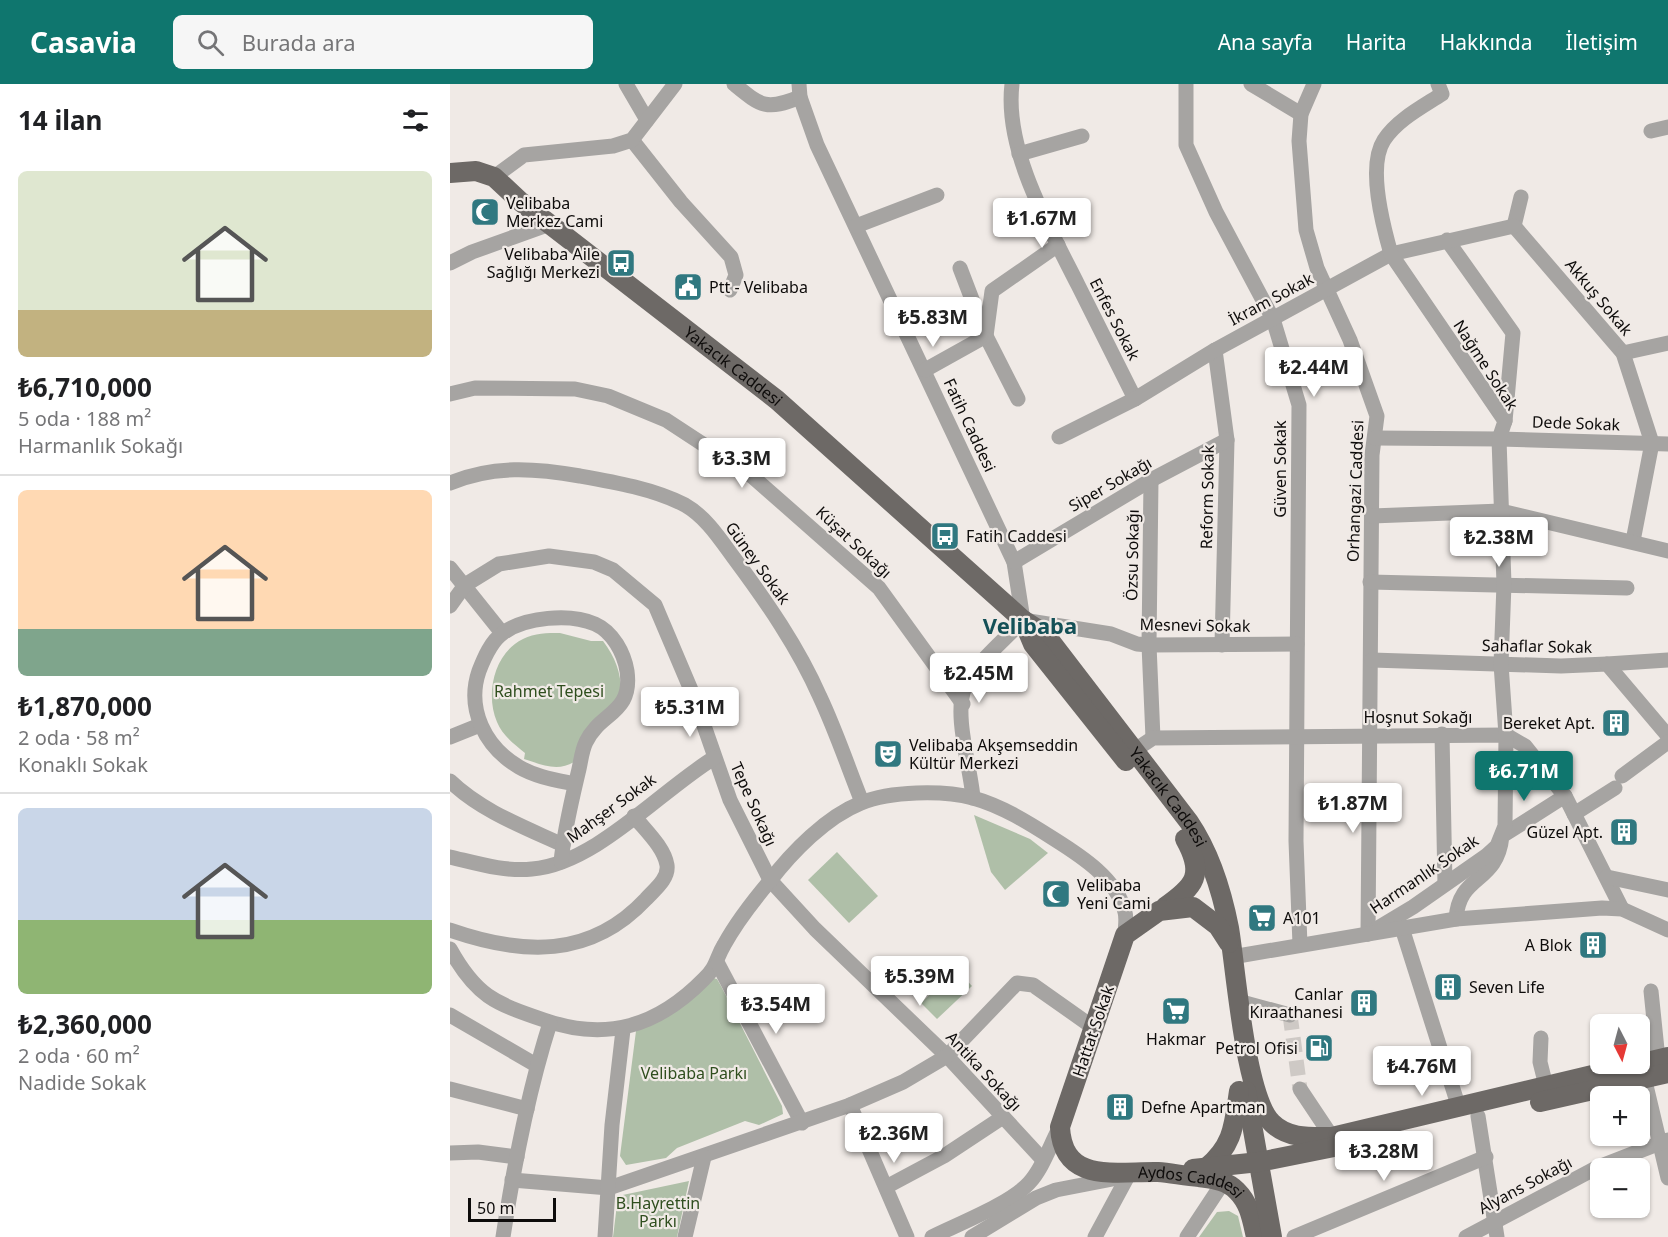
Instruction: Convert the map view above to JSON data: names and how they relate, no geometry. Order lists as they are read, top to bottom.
{
  "streets": {
    "main road": ["Yakacık Caddesi", "Hattat Sokak", "Aydos Caddesi"],
    "street": [
      "Akkuş Sokak",
      "İkram Sokak",
      "Enfes Sokak",
      "Nağme Sokak",
      "Dede Sokak",
      "Fatih Caddesi",
      "Güven Sokak",
      "Siper Sokağı",
      "Orhangazi Caddesi",
      "Reform Sokak",
      "Küşat Sokağı",
      "Özsu Sokağı",
      "Güney Sokak",
      "Mesnevi Sokak",
      "Sahaflar Sokak",
      "Hoşnut Sokağı",
      "Tepe Sokağı",
      "Mahşer Sokak",
      "Harmanlık Sokak",
      "Antika Sokağı",
      "Alyans Sokağı"
    ]
  },
  "crossings": [
    ["Akkuş Sokak", "İkram Sokak"],
    ["Akkuş Sokak", "Dede Sokak"],
    ["İkram Sokak", "Enfes Sokak"],
    ["İkram Sokak", "Nağme Sokak"],
    ["İkram Sokak", "Güven Sokak"],
    ["İkram Sokak", "Orhangazi Caddesi"],
    ["İkram Sokak", "Reform Sokak"],
    ["Nağme Sokak", "Dede Sokak"],
    ["Nağme Sokak", "Sahaflar Sokak"],
    ["Nağme Sokak", "Hoşnut Sokağı"],
    ["Nağme Sokak", "Harmanlık Sokak"],
    ["Yakacık Caddesi", "Fatih Caddesi"],
    ["Yakacık Caddesi", "Mesnevi Sokak"],
    ["Yakacık Caddesi", "Hattat Sokak"],
    ["Yakacık Caddesi", "Aydos Caddesi"],
    ["Dede Sokak", "Orhangazi Caddesi"],
    ["Fatih Caddesi", "Siper Sokağı"],
    ["Fatih Caddesi", "Mesnevi Sokak"],
    ["Güven Sokak", "Mesnevi Sokak"],
    ["Güven Sokak", "Hoşnut Sokağı"],
    ["Siper Sokağı", "Reform Sokak"],
    ["Siper Sokağı", "Özsu Sokağı"],
    ["Orhangazi Caddesi", "Sahaflar Sokak"],
    ["Orhangazi Caddesi", "Hoşnut Sokağı"],
    ["Orhangazi Caddesi", "Harmanlık Sokak"],
    ["Reform Sokak", "Mesnevi Sokak"],
    ["Özsu Sokağı", "Mesnevi Sokak"],
    ["Özsu Sokağı", "Hoşnut Sokağı"],
    ["Hoşnut Sokağı", "Harmanlık Sokak"],
    ["Tepe Sokağı", "Mahşer Sokak"],
    ["Tepe Sokağı", "Antika Sokağı"]
  ],
  "districts": ["Velibaba"],
  "parks": ["Rahmet Tepesi", "Velibaba Parkı", "B.Hayrettin Parkı"],
  "places": {
    "mosque": ["Velibaba Merkez Cami", "Velibaba Yeni Cami"],
    "bus stop": ["Velibaba Aile Sağlığı Merkezi", "Fati̇h Caddesi̇"],
    "public building": ["Ptt - Velibaba"],
    "building": [
      "Bereket Apt.",
      "Güzel Apt.",
      "A Blok",
      "Seven Life",
      "Canlar Kıraathanesi",
      "Defne Apartman"
    ],
    "theatre": ["Velibaba Akşemseddin Kültür Merkezi"],
    "supermarket": ["A101", "Hakmar"],
    "fuel station": ["Petrol Ofisi"]
  },
  "scale_bar": "50 m",
  "north": "bottom",
  "page": {
    "header": "Casavia",
    "search": "Burada ara",
    "nav": [
      "Ana sayfa",
      "Harita",
      "Hakkında",
      "İletişim"
    ],
    "heading": "14 ilan",
    "list": [
      {
        "name": "₺6,710,000",
        "note": "5 oda · 188 m² · Harmanlık Sokağı"
      },
      {
        "name": "₺1,870,000",
        "note": "2 oda · 58 m² · Konaklı Sokak"
      },
      {
        "name": "₺2,360,000",
        "note": "2 oda · 60 m² · Nadide Sokak"
      }
    ],
    "price": [
      "₺1.67M",
      "₺5.83M",
      "₺2.44M",
      "₺3.3M",
      "₺2.38M",
      "₺2.45M",
      "₺5.31M",
      "₺6.71M",
      "₺1.87M",
      "₺5.39M",
      "₺3.54M",
      "₺4.76M",
      "₺2.36M",
      "₺3.28M"
    ],
    "map_buttons": ["+", "−"],
    "scale": "50 m"
  }
}
